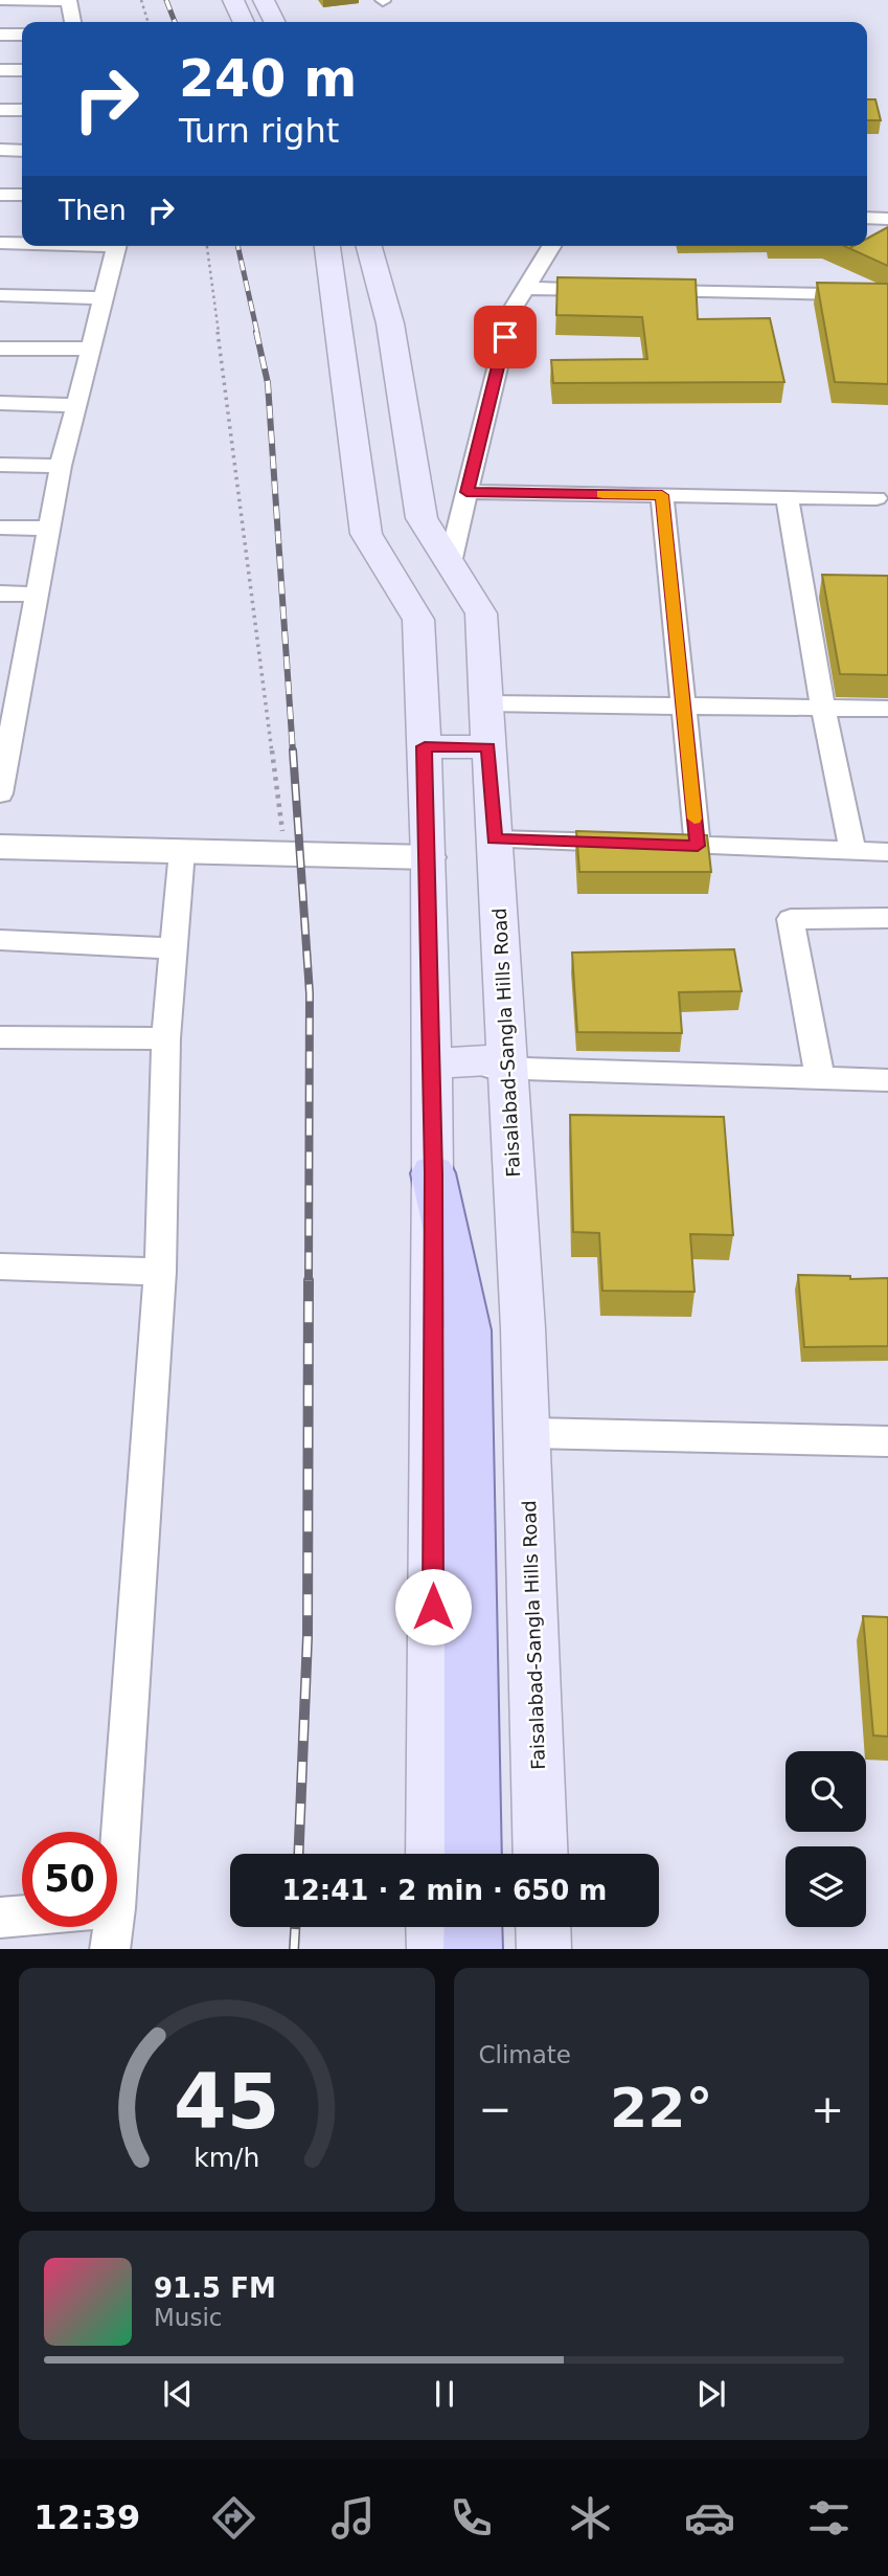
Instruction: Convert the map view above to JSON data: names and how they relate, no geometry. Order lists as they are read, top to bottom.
{
  "streets": {
    "main road": ["Faisalabad-Sangla Hills Road"]
  },
  "page": {
    "turn": ["240 m", "Turn right"],
    "then": "Then",
    "limit": "50",
    "trip": "12:41 · 2 min · 650 m",
    "tile": "Climate",
    "heat": ["−", "22°", "+"],
    "song": ["91.5 FM", "Music"],
    "tabs": "12:39",
    "gauge": ["45", "km/h"]
  }
}
